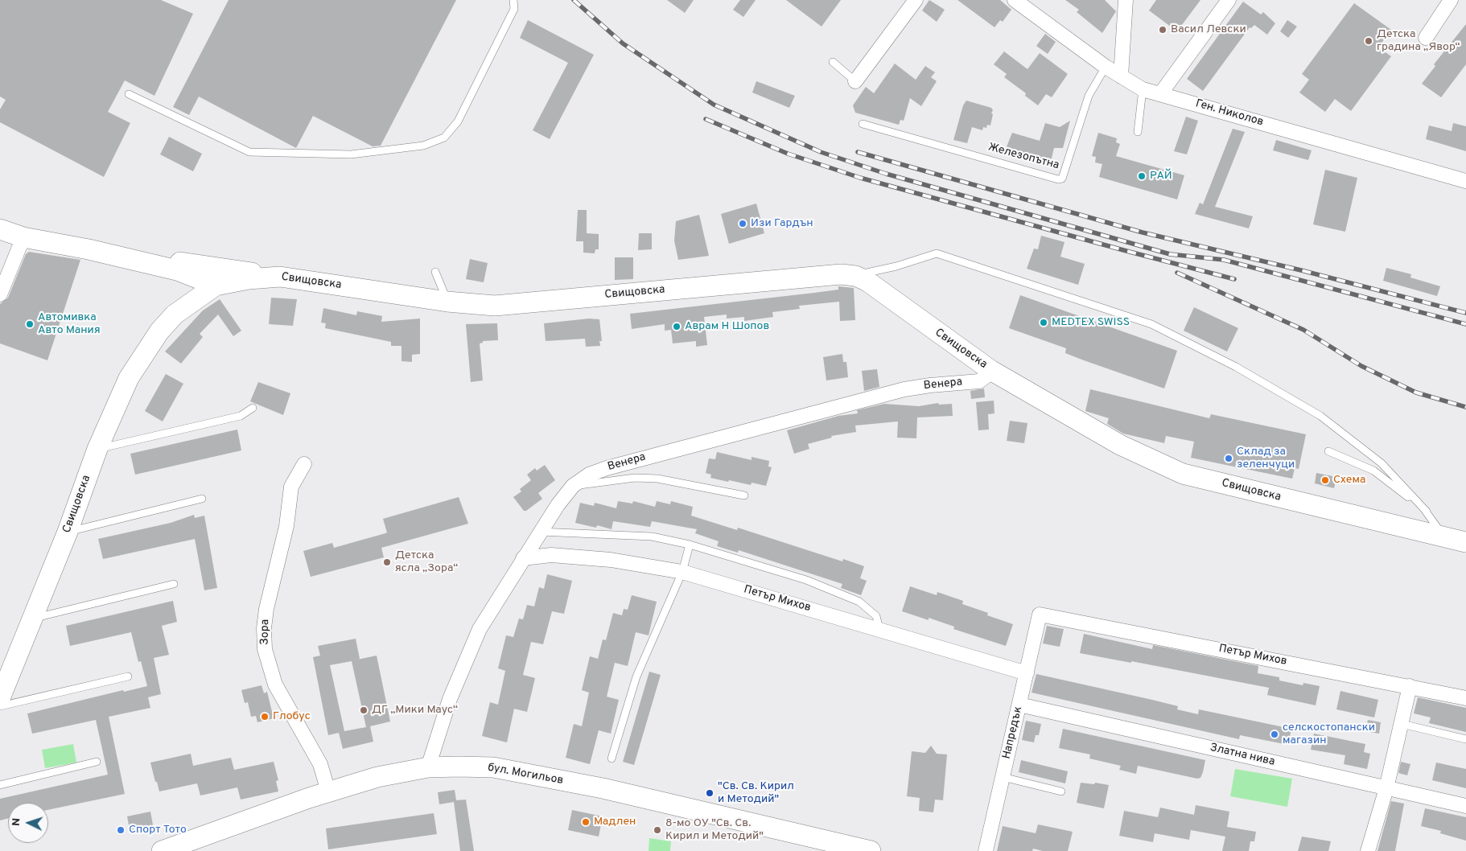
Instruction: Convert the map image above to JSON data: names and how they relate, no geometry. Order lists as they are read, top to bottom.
{
  "streets": {
    "street": [
      "Ген. Николов",
      "Свищовска",
      "Венера",
      "Петър Михов",
      "Зора",
      "Напредък",
      "Златна нива",
      "бул. Могильов"
    ],
    "lane": ["Железопътна"]
  },
  "crossings": [
    ["Ген. Николов", "Железопътна"],
    ["Свищовска", "Венера"],
    ["Венера", "Петър Михов"],
    ["Венера", "бул. Могильов"],
    ["Петър Михов", "Напредък"],
    ["Зора", "бул. Могильов"],
    ["Напредък", "Златна нива"]
  ],
  "places": [
    "Васил Левски",
    "Детска градина „Явор“",
    "РАЙ",
    "Изи Гардън",
    "MEDTEX SWISS",
    "Автомивка Авто Мания",
    "Аврам Н Шопов",
    "Склад за зеленчуци",
    "Схема",
    "Детска ясла „Зора“",
    "ДГ „Мики Маус“",
    "Глобус",
    "селскостопански магазин",
    "\"Св. Св. Кирил и Методий\"",
    "Мадлен",
    "Спорт Тото",
    "8-мо ОУ \"Св. Св. Кирил и Методий\""
  ],
  "north": "left"
}
